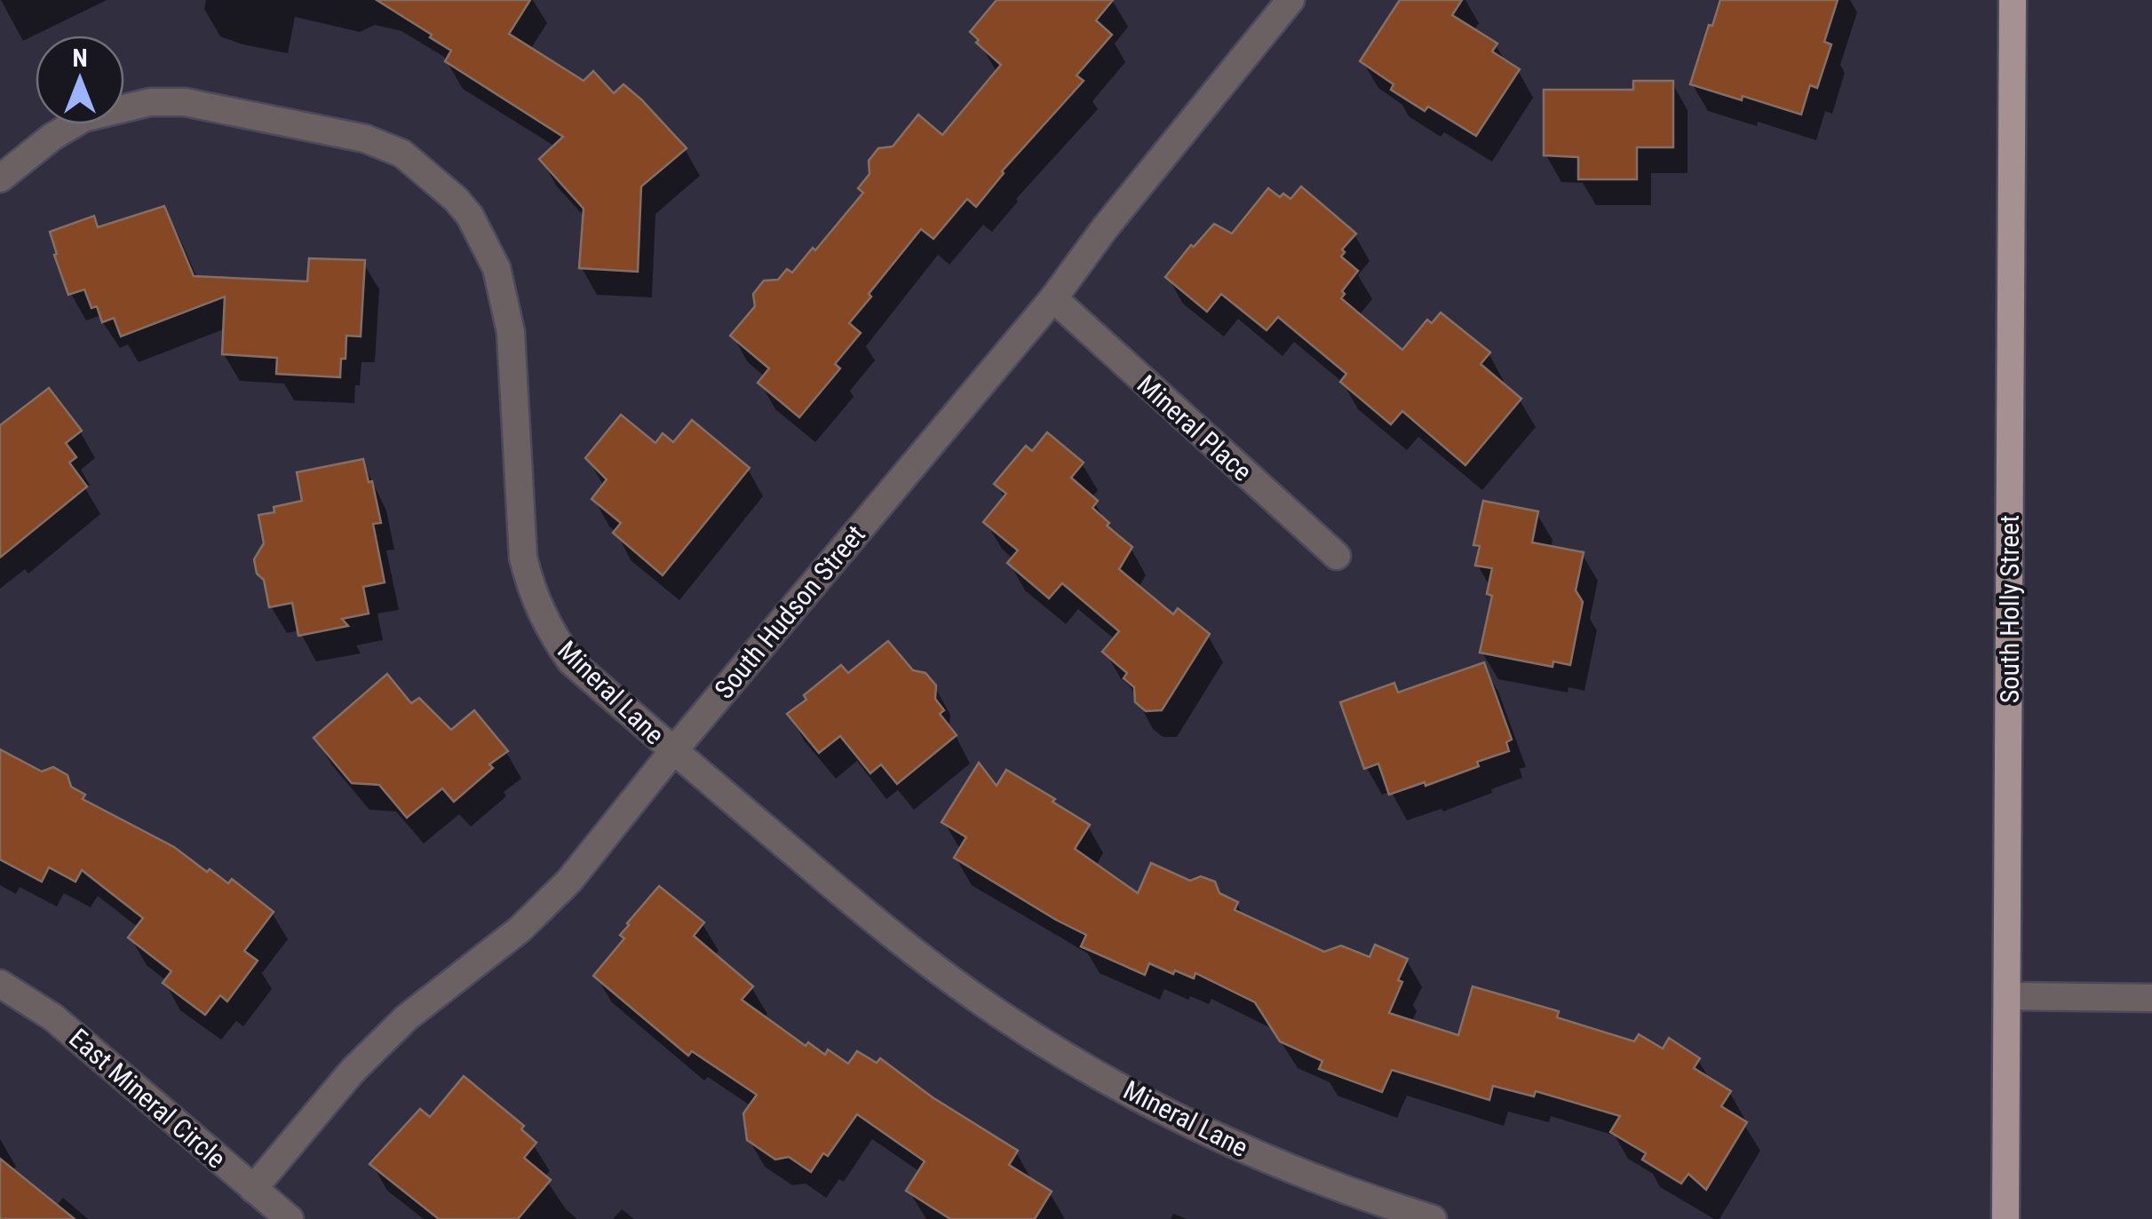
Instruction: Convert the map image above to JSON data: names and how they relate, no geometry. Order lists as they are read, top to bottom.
{
  "streets": {
    "main road": ["South Holly Street"],
    "street": [
      "Mineral Place",
      "South Hudson Street",
      "Mineral Lane",
      "East Mineral Circle"
    ]
  },
  "crossings": [
    ["Mineral Place", "South Hudson Street"],
    ["South Hudson Street", "Mineral Lane"],
    ["South Hudson Street", "East Mineral Circle"]
  ],
  "north": "top"
}
